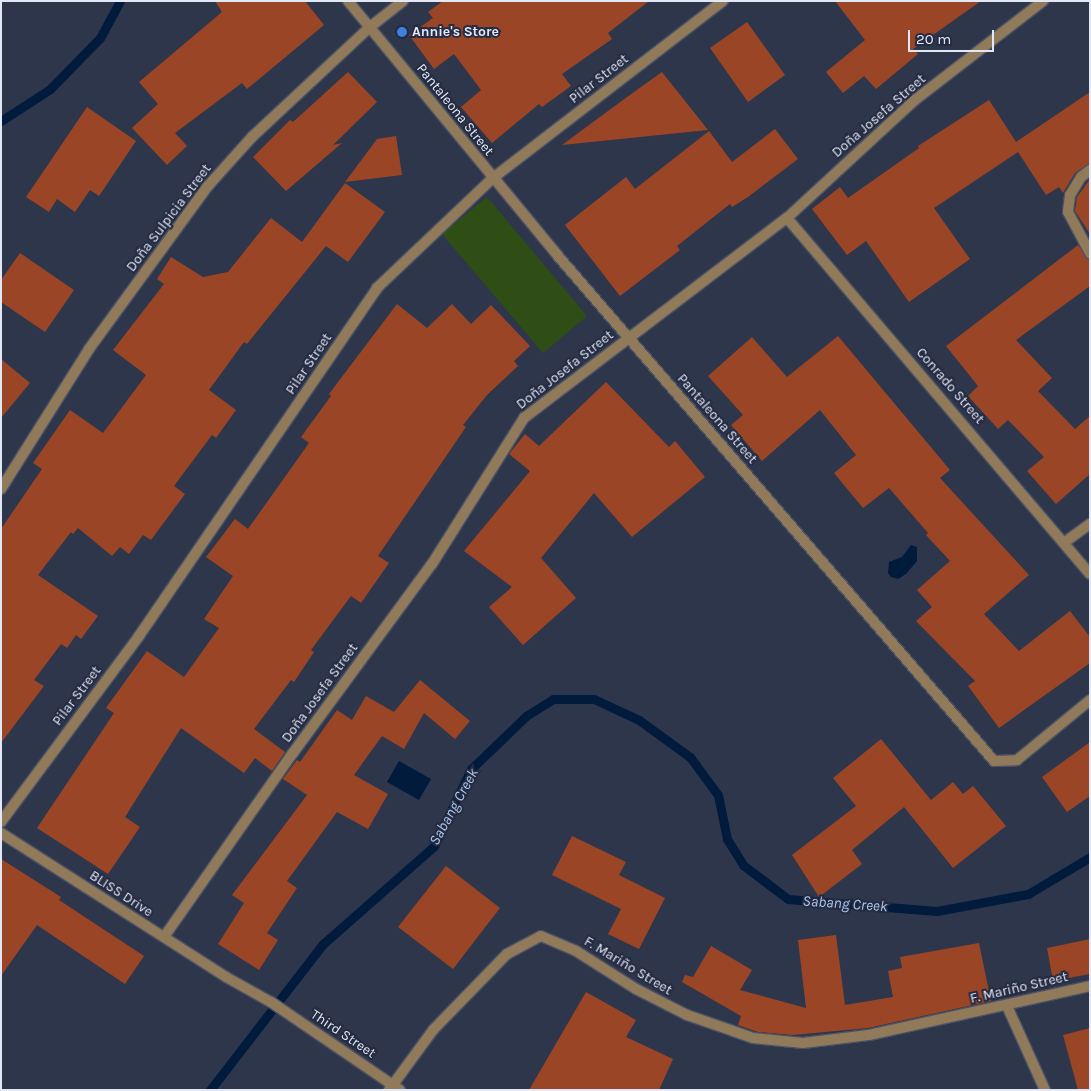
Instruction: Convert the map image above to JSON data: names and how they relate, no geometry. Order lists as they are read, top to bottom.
{
  "streets": {
    "street": [
      "Pilar Street",
      "Pantaleona Street",
      "Doña Josefa Street",
      "Doña Sulpicia Street",
      "Conrado Street",
      "BLISS Drive",
      "F. Mariño Street",
      "Third Street"
    ]
  },
  "crossings": [
    ["Pilar Street", "Pantaleona Street"],
    ["Pantaleona Street", "Doña Josefa Street"],
    ["Pantaleona Street", "Doña Sulpicia Street"],
    ["Doña Josefa Street", "Conrado Street"],
    ["Doña Josefa Street", "BLISS Drive"],
    ["BLISS Drive", "Third Street"],
    ["F. Mariño Street", "Third Street"]
  ],
  "water": ["Sabang Creek"],
  "places": ["Annie's Store"],
  "scale_bar": "20 m"
}
